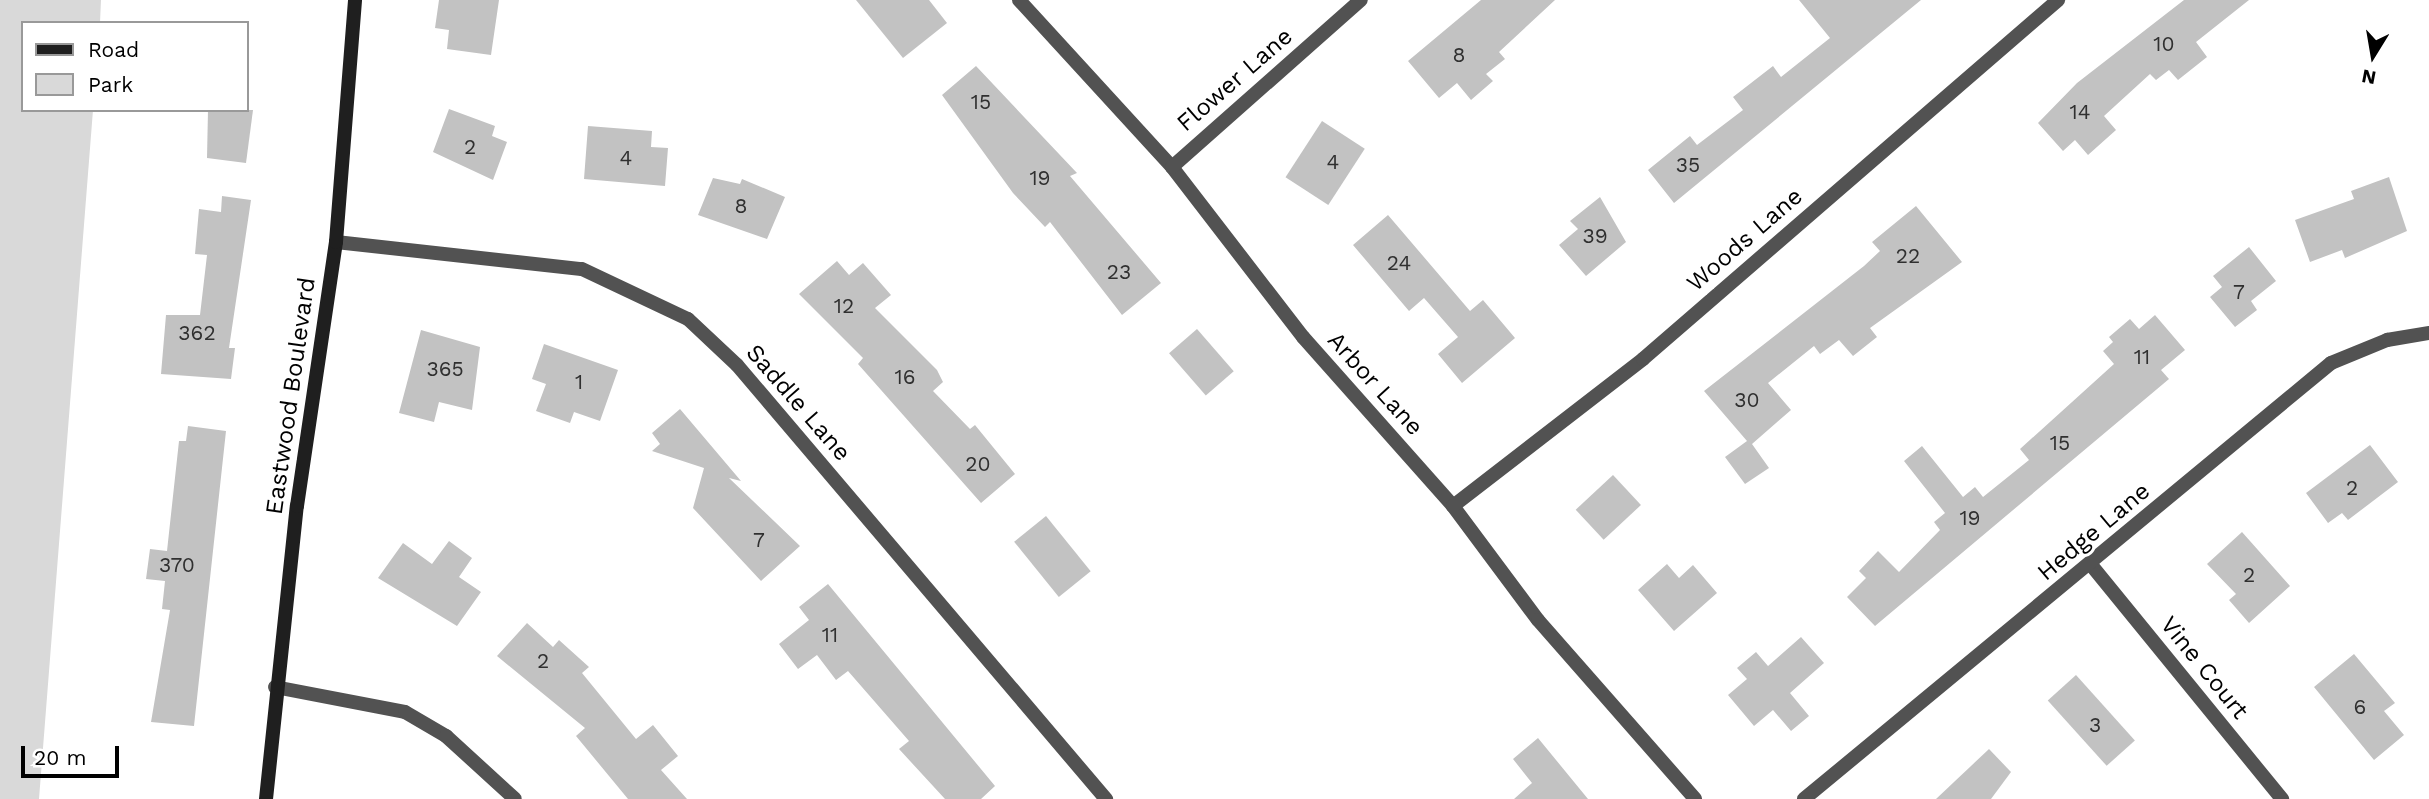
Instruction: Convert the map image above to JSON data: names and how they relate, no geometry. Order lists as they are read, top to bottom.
{
  "streets": {
    "street": [
      "Flower Lane",
      "Woods Lane",
      "Arbor Lane",
      "Eastwood Boulevard",
      "Saddle Lane",
      "Hedge Lane",
      "Vine Court"
    ]
  },
  "crossings": [
    ["Flower Lane", "Arbor Lane"],
    ["Woods Lane", "Arbor Lane"],
    ["Eastwood Boulevard", "Saddle Lane"],
    ["Hedge Lane", "Vine Court"]
  ],
  "house_numbers": [
    "10",
    "8",
    "15",
    "14",
    "2",
    "4",
    "4",
    "35",
    "19",
    "8",
    "39",
    "22",
    "24",
    "23",
    "7",
    "12",
    "362",
    "11",
    "365",
    "16",
    "1",
    "30",
    "15",
    "20",
    "2",
    "19",
    "7",
    "370",
    "2",
    "11",
    "2",
    "6",
    "3"
  ],
  "legend": ["Road", "Park"],
  "scale_bar": "20 m",
  "north": "bottom"
}
